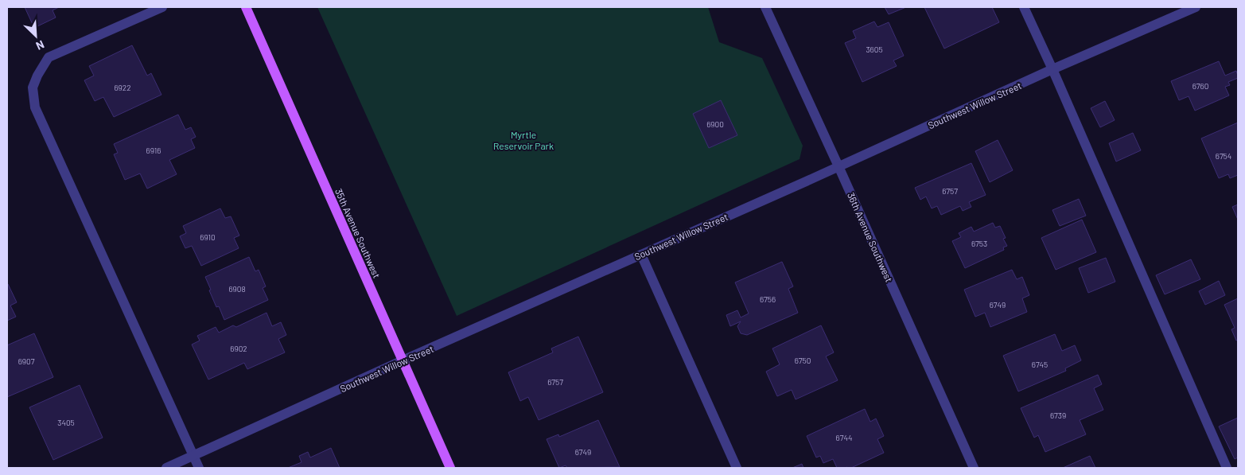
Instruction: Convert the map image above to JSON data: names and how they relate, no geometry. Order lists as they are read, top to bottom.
{
  "streets": {
    "main road": ["35th Avenue Southwest"],
    "street": ["Southwest Willow Street", "36th Avenue Southwest"]
  },
  "crossings": [
    ["Southwest Willow Street", "35th Avenue Southwest"],
    ["Southwest Willow Street", "36th Avenue Southwest"]
  ],
  "parks": ["Myrtle Reservoir Park"],
  "house_numbers": [
    "3605",
    "6760",
    "6922",
    "6900",
    "6916",
    "6754",
    "6757",
    "6910",
    "6753",
    "6908",
    "6756",
    "6749",
    "6902",
    "6750",
    "6907",
    "6745",
    "6757",
    "6739",
    "3405",
    "6744",
    "6749"
  ],
  "north": "bottom right"
}
